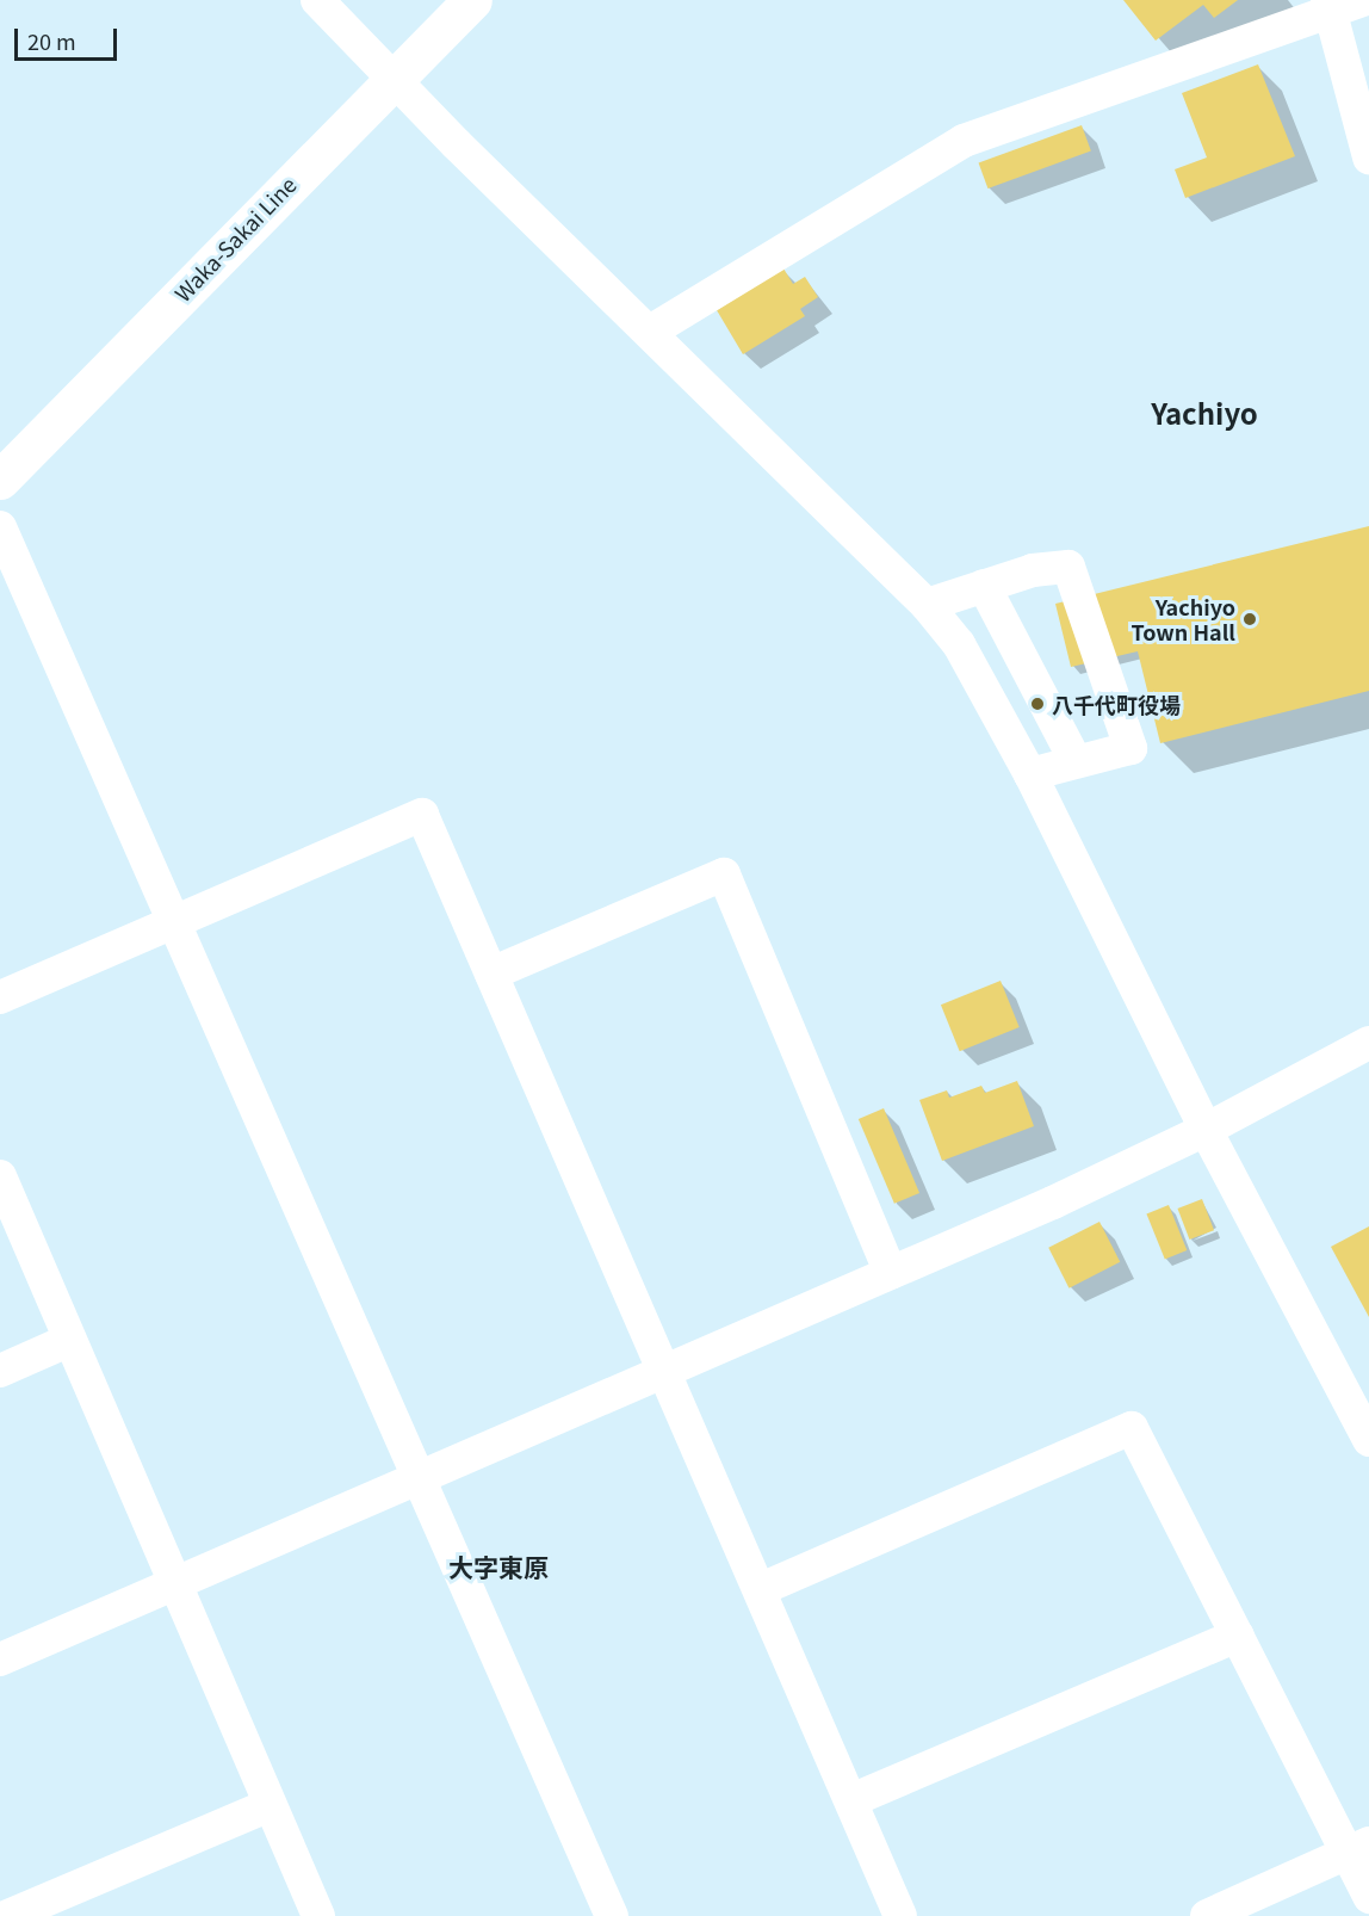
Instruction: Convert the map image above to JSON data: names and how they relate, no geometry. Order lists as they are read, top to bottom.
{
  "streets": {
    "main road": ["Waka-Sakai Line"]
  },
  "districts": ["Yachiyo", "大字東原"],
  "places": ["Yachiyo Town Hall", "八千代町役場"],
  "scale_bar": "20 m"
}
